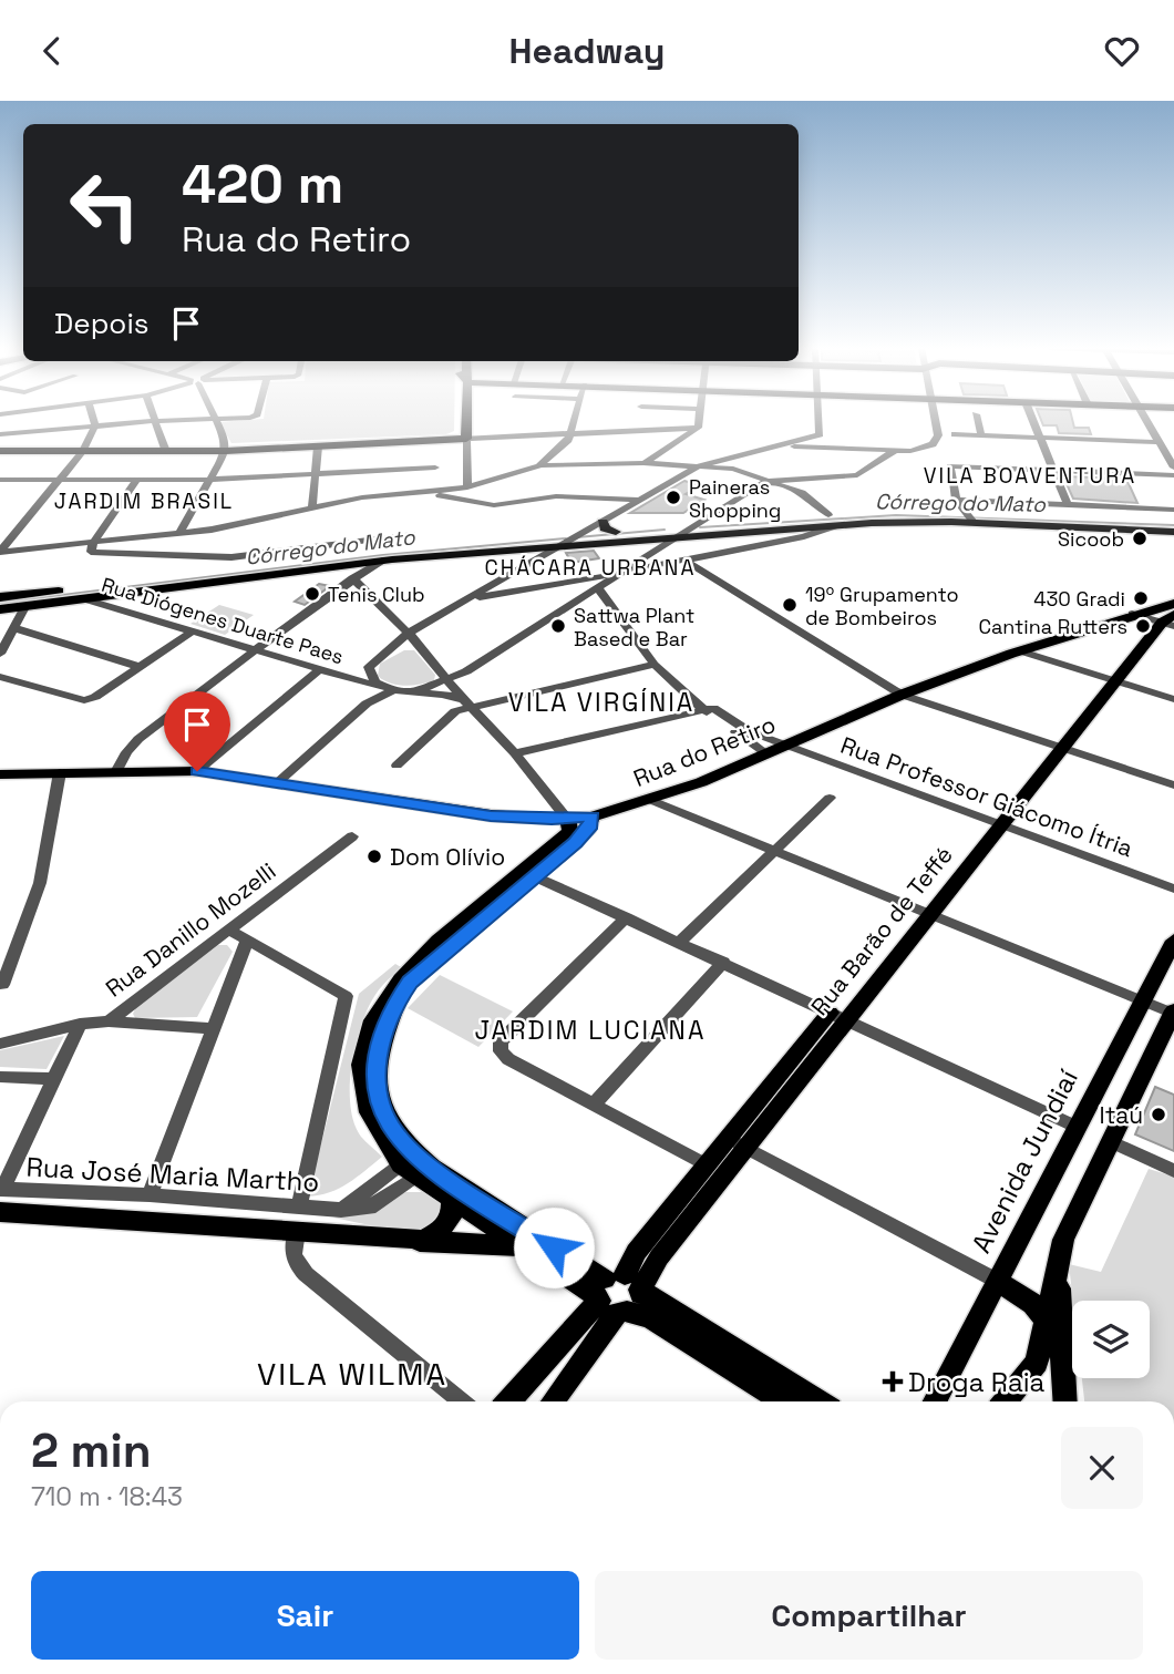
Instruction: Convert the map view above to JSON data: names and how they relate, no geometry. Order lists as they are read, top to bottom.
{
  "streets": {
    "main road": ["Rua do Retiro", "Rua Barão de Teffé", "Avenida Jundiaí"],
    "street": [
      "Rua Diógenes Duarte Paes",
      "Rua Professor Giácomo Ítria",
      "Rua Danillo Mozelli",
      "Rua José Maria Martho"
    ]
  },
  "crossings": [
    ["Rua do Retiro", "Rua Professor Giácomo Ítria"],
    ["Rua Professor Giácomo Ítria", "Rua Barão de Teffé"]
  ],
  "districts": [
    "VILA BOAVENTURA",
    "JARDIM BRASIL",
    "CHÁCARA URBANA",
    "VILA VIRGÍNIA",
    "JARDIM LUCIANA",
    "VILA WILMA"
  ],
  "water": ["Córrego do Mato"],
  "places": {
    "other": [
      "Paineras Shopping",
      "Sicoob",
      "Tenis Club",
      "430 Gradi",
      "19º Grupamento de Bombeiros",
      "Sattwa Plant Based e Bar",
      "Cantina Rutters",
      "Dom Olívio",
      "Itaú"
    ],
    "health": ["Droga Raia"]
  },
  "page": {
    "header": "Headway",
    "turn": ["420 m", "Rua do Retiro"],
    "then": "Depois",
    "heading": ["2 min", "710 m · 18:43"],
    "buttons": ["Sair", "Compartilhar"]
  }
}
